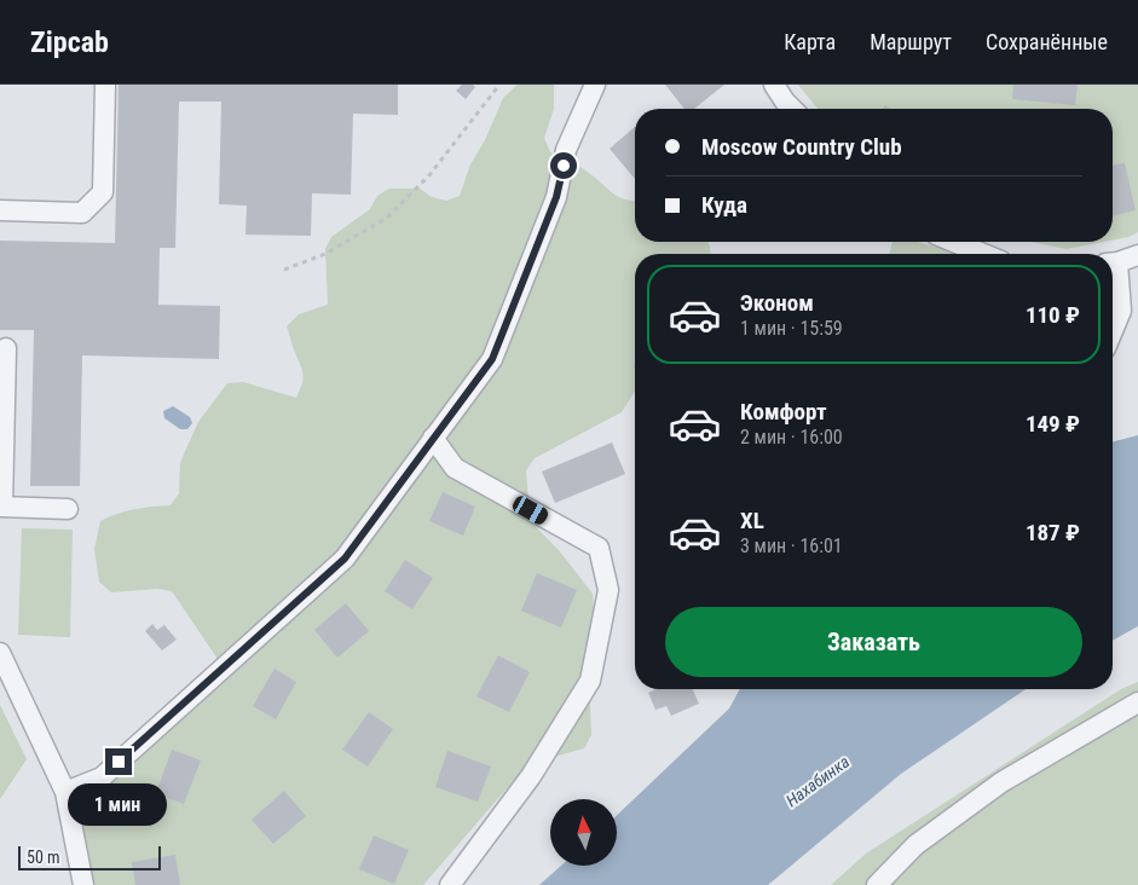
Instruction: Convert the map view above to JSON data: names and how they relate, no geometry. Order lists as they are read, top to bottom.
{
  "water": ["Нахабинка"],
  "scale_bar": "50 m",
  "north": "top",
  "page": {
    "header": "Zipcab",
    "nav": ["Карта", "Маршрут", "Сохранённые"],
    "banner": ["Moscow Country Club", "Куда"],
    "list": [
      {
        "name": "Эконом",
        "note": "1 мин · 15:59",
        "value": "110 ₽"
      },
      {
        "name": "Комфорт",
        "note": "2 мин · 16:00",
        "value": "149 ₽"
      },
      {
        "name": "XL",
        "note": "3 мин · 16:01",
        "value": "187 ₽"
      }
    ],
    "buttons": "Заказать",
    "bubble": "1 мин",
    "scale": "50 m"
  }
}
